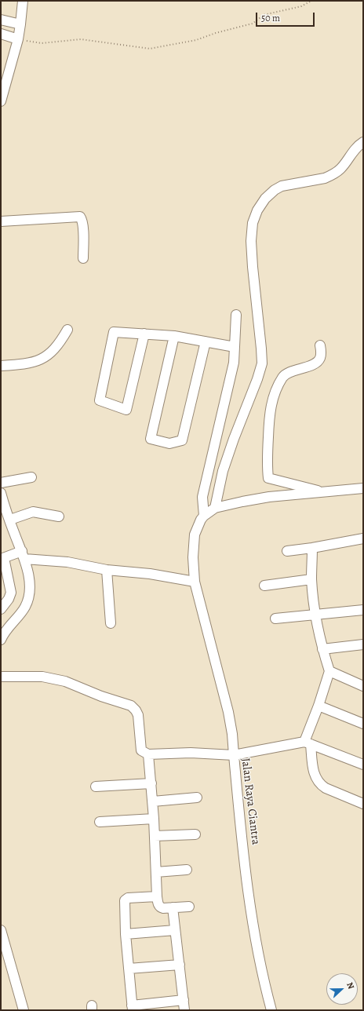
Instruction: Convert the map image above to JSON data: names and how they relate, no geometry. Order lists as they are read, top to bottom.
{
  "streets": {
    "street": ["Jalan Raya Ciantra"]
  },
  "scale_bar": "50 m",
  "north": "right"
}
